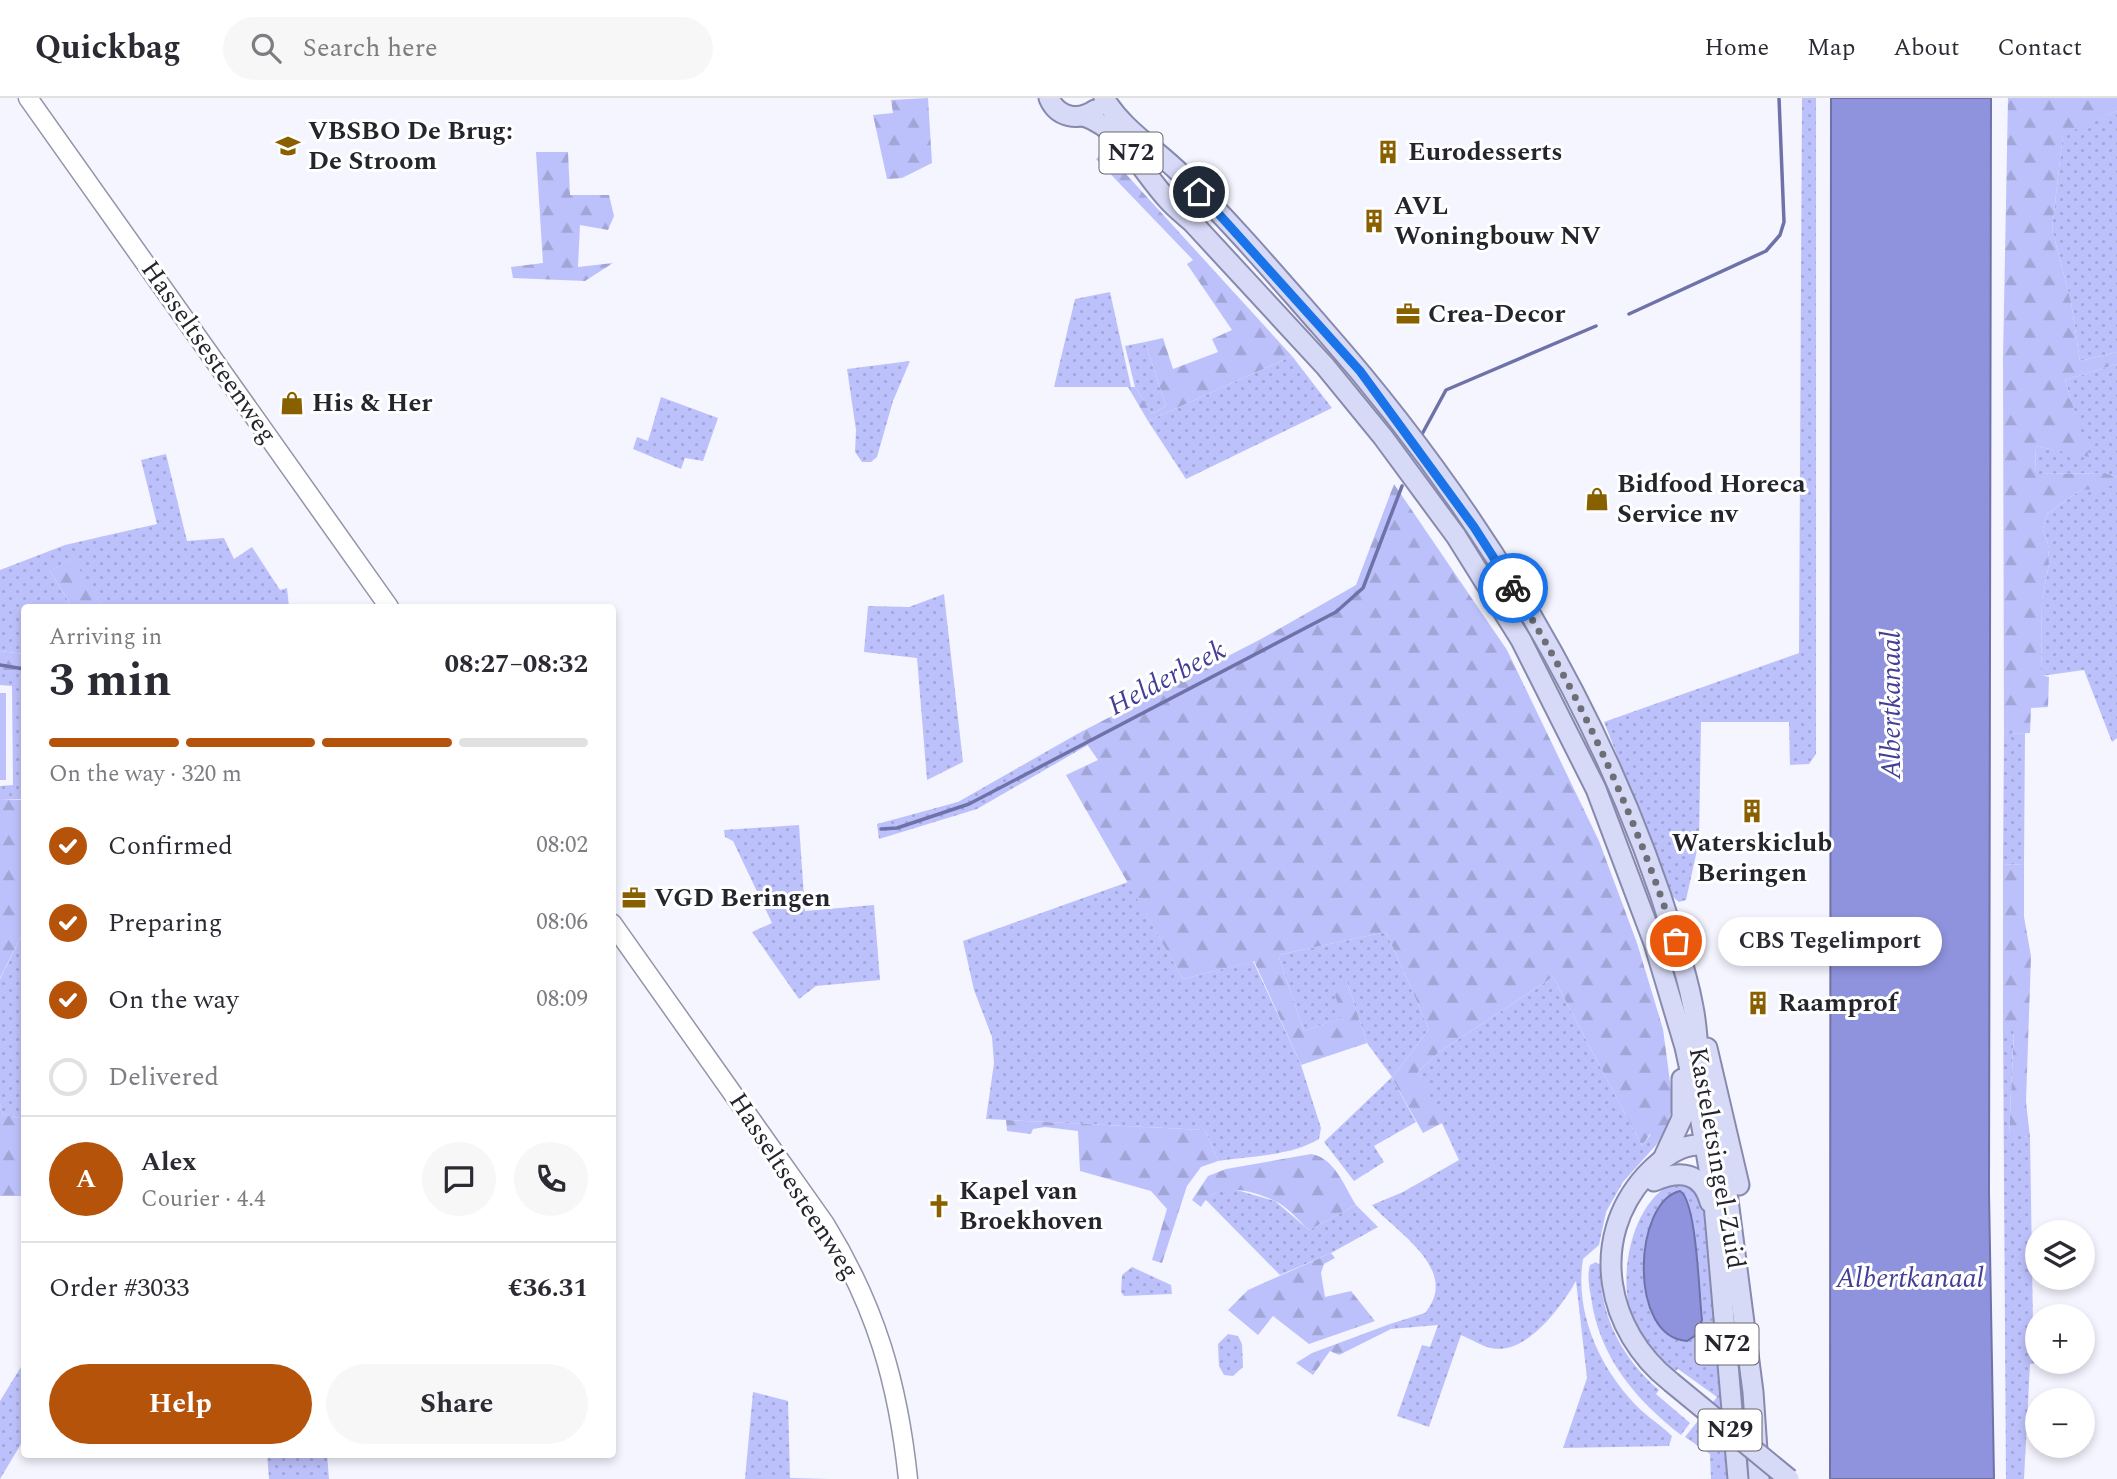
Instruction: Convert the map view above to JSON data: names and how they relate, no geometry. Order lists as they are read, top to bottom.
{
  "streets": {
    "main road": ["N72", "Kasteletsingel-Zuid", "N29"],
    "street": ["Hasseltsesteenweg"]
  },
  "crossings": [
    ["N72", "Kasteletsingel-Zuid"],
    ["Kasteletsingel-Zuid", "N29"]
  ],
  "water": ["Helderbeek", "Albertkanaal"],
  "places": {
    "school or university": ["VBSBO De Brug: De Stroom"],
    "building": [
      "Eurodesserts",
      "AVL Woningbouw NV",
      "Waterskiclub Beringen",
      "Raamprof"
    ],
    "office": ["Crea-Decor", "VGD Beringen"],
    "shop": ["His & Her", "Bidfood Horeca Service nv"],
    "other": ["CBS Tegelimport"],
    "church": ["Kapel van Broekhoven"]
  },
  "page": {
    "header": "Quickbag",
    "search": "Search here",
    "nav": [
      "Home",
      "Map",
      "About",
      "Contact"
    ],
    "heading": ["3 min", "Arriving in", "08:27–08:32"],
    "panel": [
      "Alex",
      "Courier · 4.4",
      "Order #3033",
      "€36.31"
    ],
    "bar": "On the way · 320 m",
    "list": [
      ["Confirmed", "08:02"],
      ["Preparing", "08:06"],
      ["On the way", "08:09"],
      "Delivered"
    ],
    "bubble": "CBS Tegelimport",
    "round": "A",
    "map_buttons": ["+", "−"],
    "buttons": ["Help", "Share"]
  }
}
